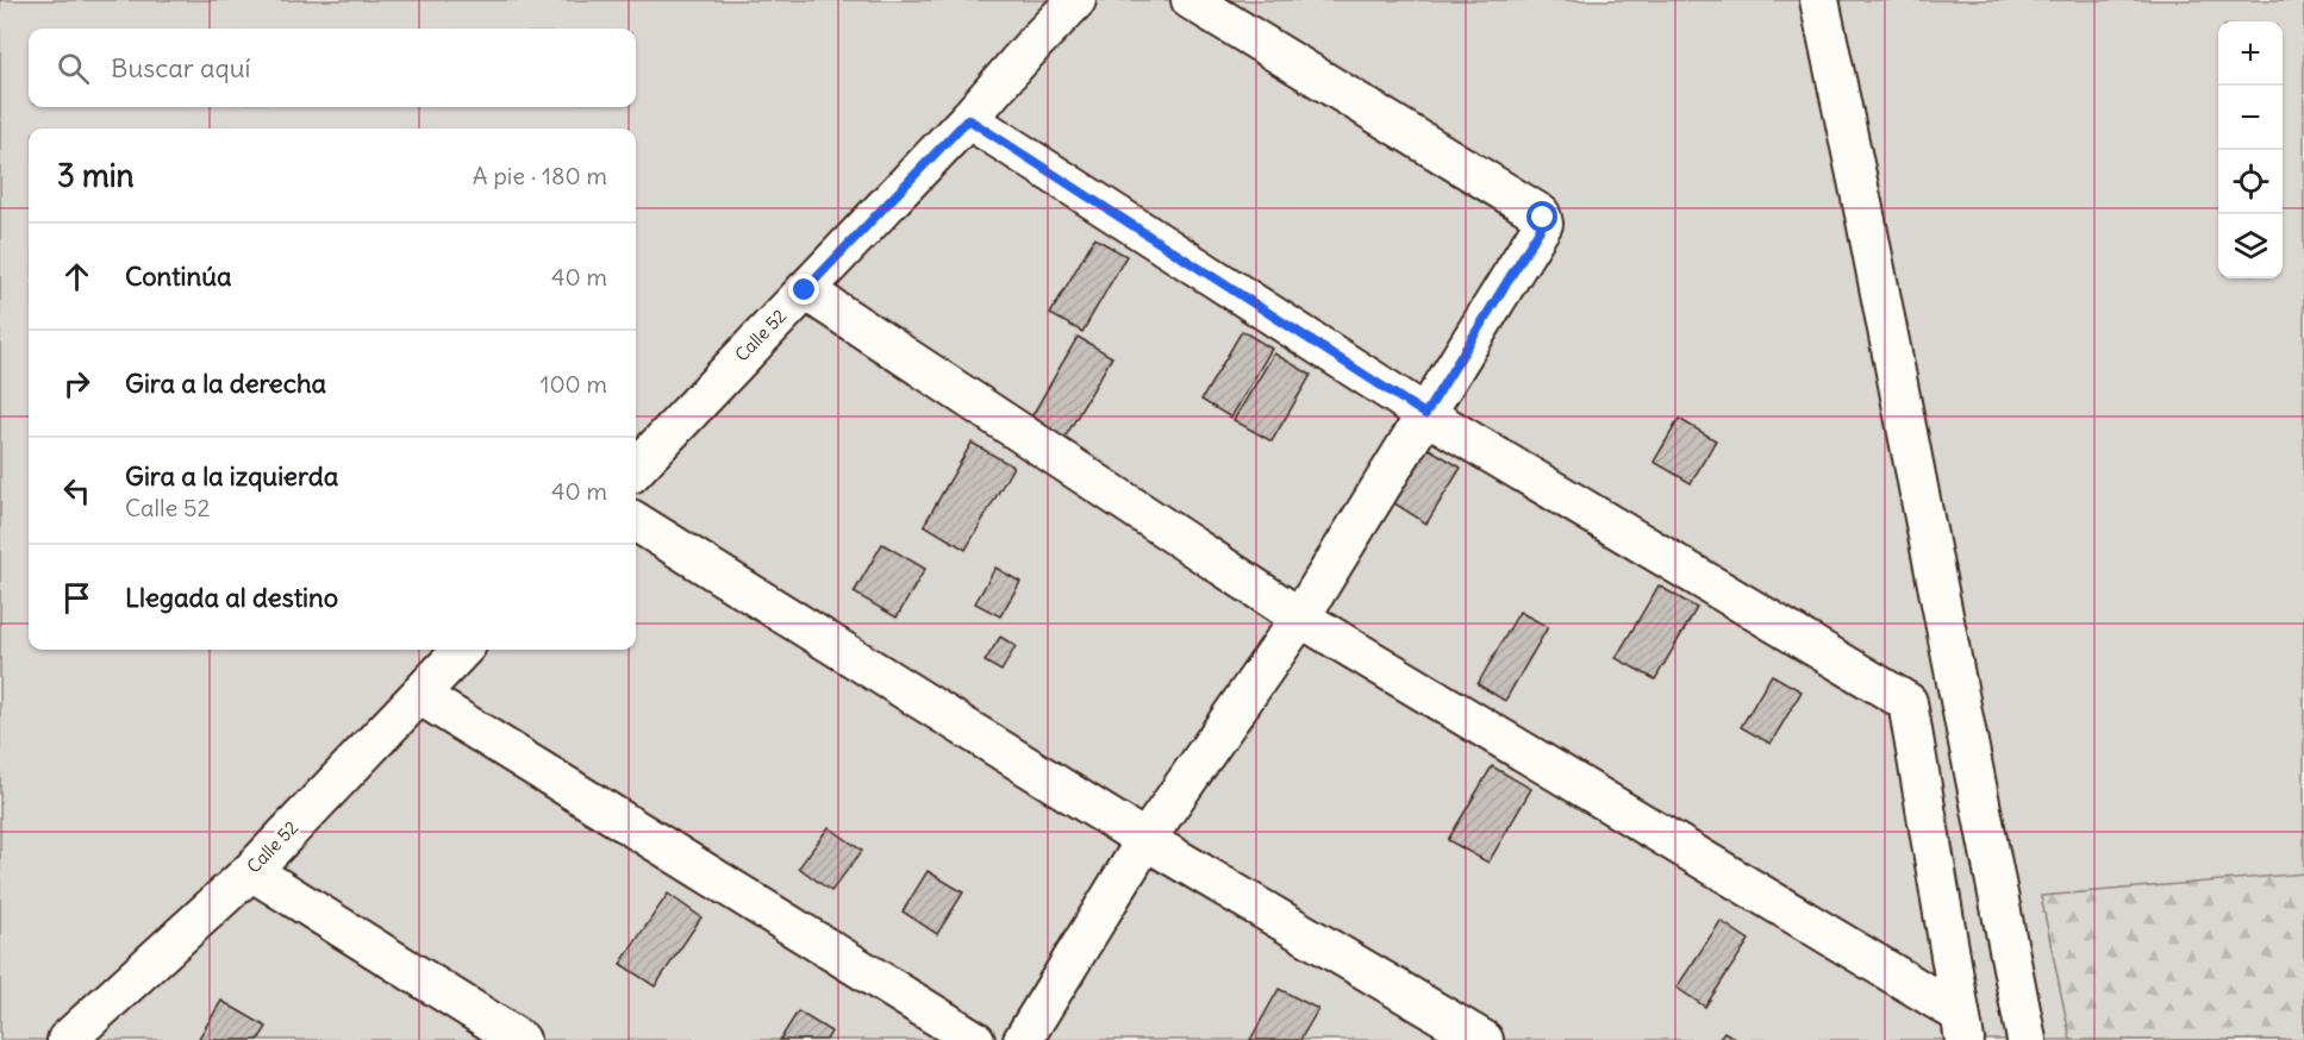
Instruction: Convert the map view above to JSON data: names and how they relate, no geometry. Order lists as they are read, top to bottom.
{
  "streets": {
    "street": ["Calle 52"]
  },
  "page": {
    "map_buttons": ["+", "−"],
    "search": "Buscar aquí",
    "heading": ["3 min", "A pie · 180 m"],
    "list": [
      ["Continúa", "40 m"],
      ["Gira a la derecha", "100 m"],
      ["Gira a la izquierda", "Calle 52", "40 m"],
      "Llegada al destino"
    ]
  }
}
